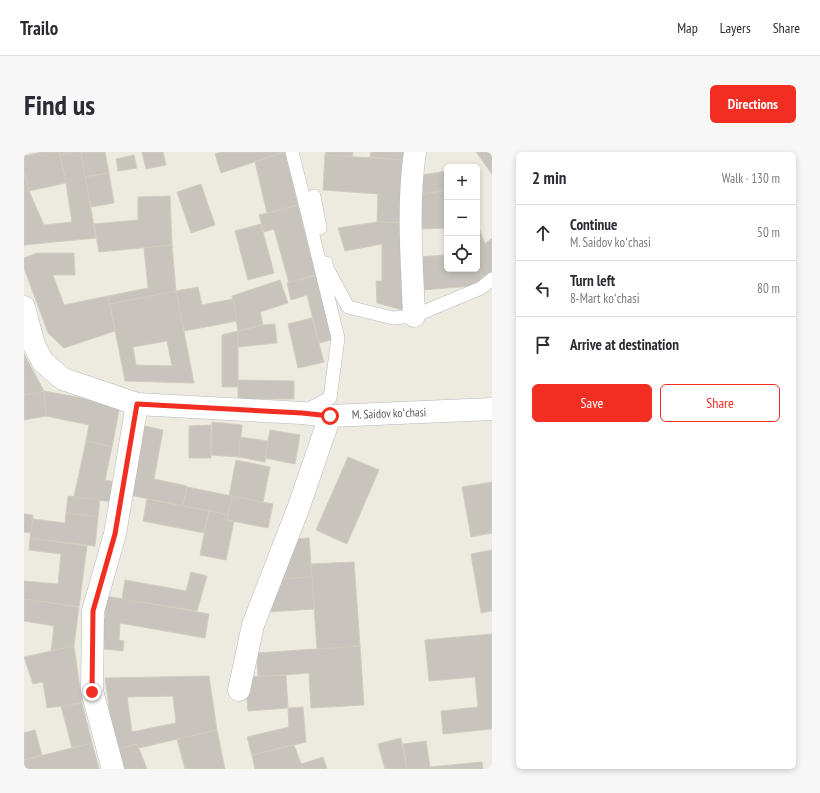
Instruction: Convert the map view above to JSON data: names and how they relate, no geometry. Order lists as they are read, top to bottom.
{
  "streets": {
    "street": ["M. Saidov koʻchasi"]
  },
  "page": {
    "header": "Trailo",
    "nav": ["Map", "Layers", "Share"],
    "buttons": [
      "Directions",
      ["Save", "Share"]
    ],
    "title": "Find us",
    "heading": ["2 min", "Walk · 130 m"],
    "map_buttons": ["+", "−"],
    "list": [
      ["Continue", "M. Saidov koʻchasi", "50 m"],
      ["Turn left", "8-Mart koʻchasi", "80 m"],
      "Arrive at destination"
    ]
  }
}
